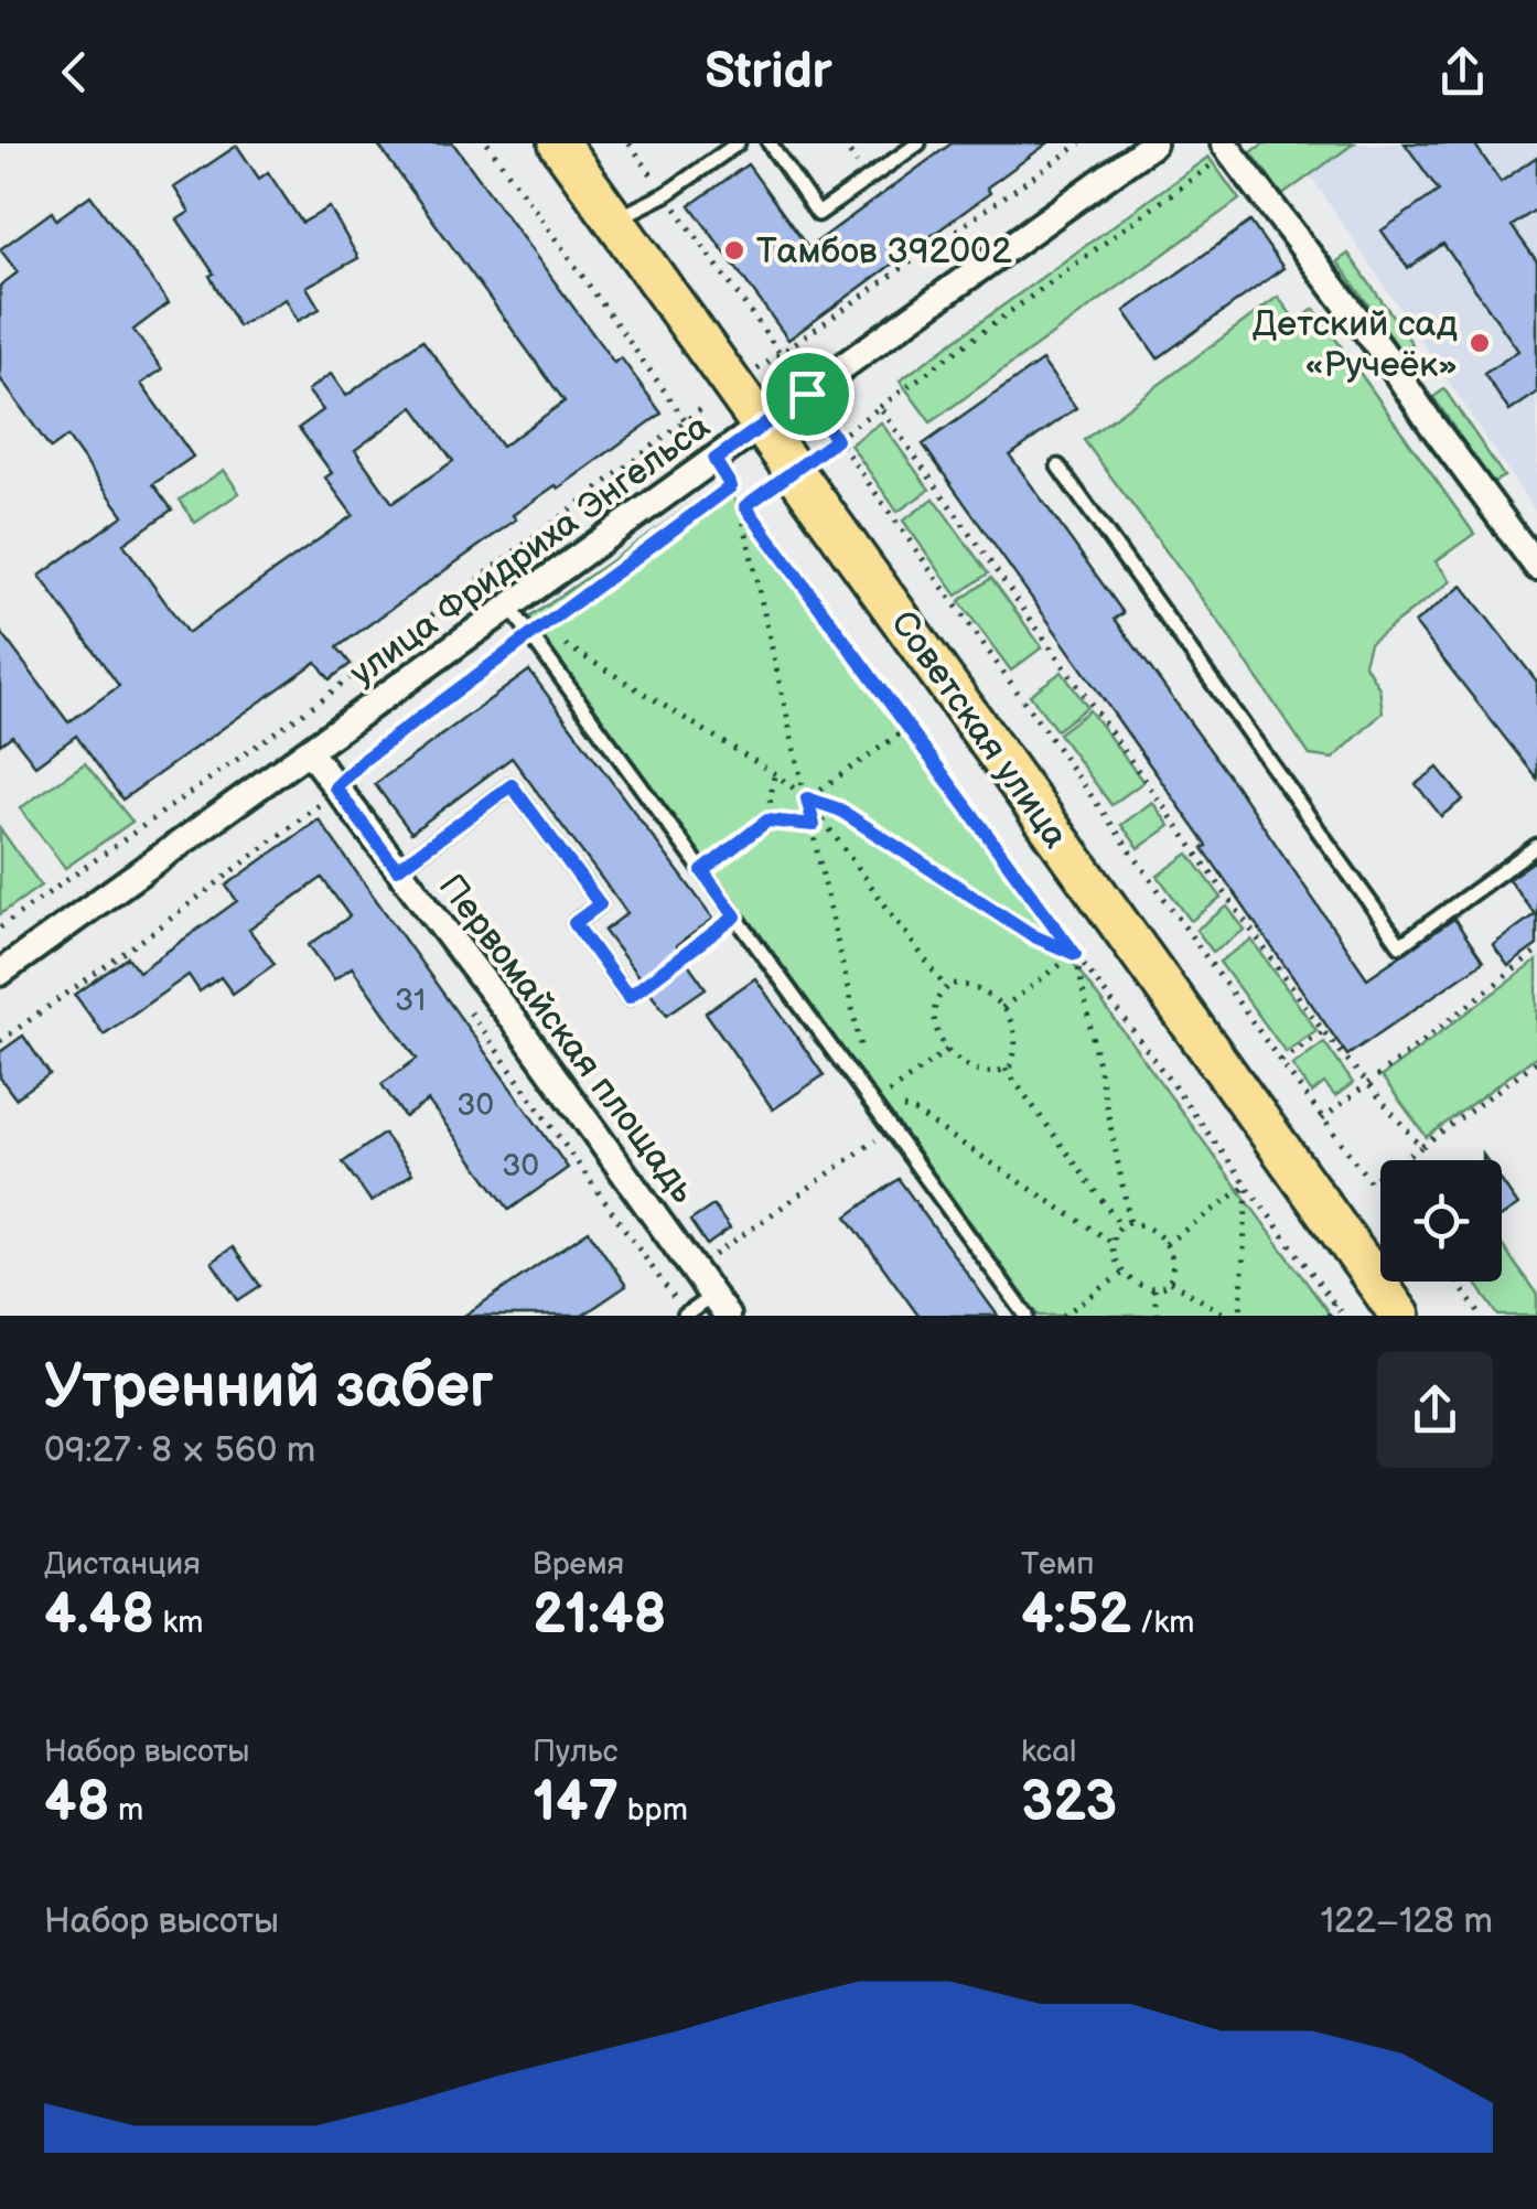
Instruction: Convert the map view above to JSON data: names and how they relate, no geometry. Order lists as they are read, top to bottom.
{
  "streets": {
    "main road": ["Советская улица"],
    "street": ["улица Фридриха Энгельса", "Первомайская площадь"]
  },
  "crossings": [
    ["улица Фридриха Энгельса", "Советская улица"],
    ["улица Фридриха Энгельса", "Первомайская площадь"]
  ],
  "places": ["Тамбов 392002", "Детский сад «Ручеёк»"],
  "house_numbers": ["31", "30", "30"],
  "page": {
    "header": "Stridr",
    "heading": ["Утренний забег", "09:27 · 8 × 560 m"],
    "stats": [
      ["Дистанция", "4.48 km"],
      ["Время", "21:48"],
      ["Темп", "4:52 /km"],
      ["Набор высоты", "48 m"],
      ["Пульс", "147 bpm"],
      ["kcal", "323"]
    ],
    "chart": ["Набор высоты", "122–128 m"]
  }
}
